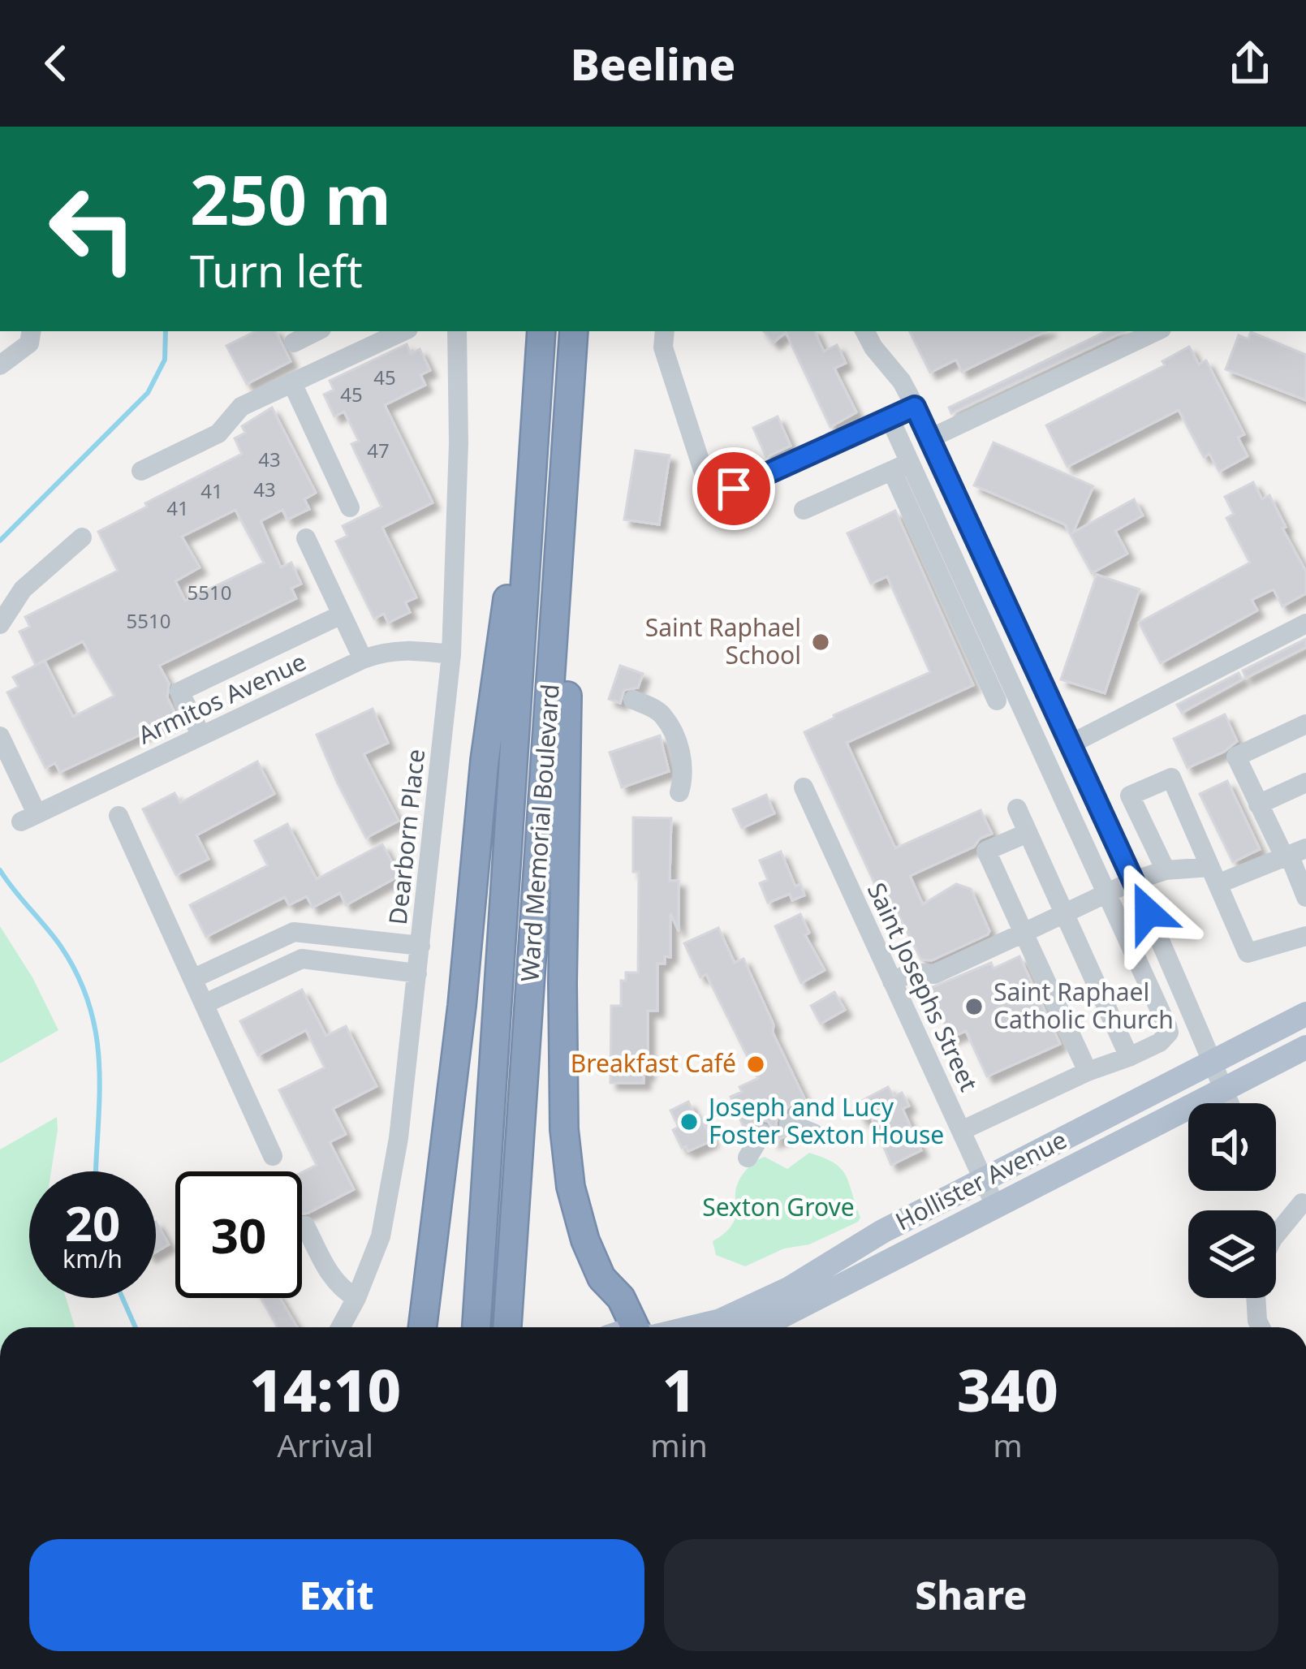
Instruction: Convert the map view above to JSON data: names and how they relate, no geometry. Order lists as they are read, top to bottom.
{
  "streets": {
    "highway": ["Ward Memorial Boulevard"],
    "main road": ["Hollister Avenue"],
    "street": ["Armitos Avenue", "Dearborn Place", "Saint Josephs Street"]
  },
  "crossings": [
    ["Armitos Avenue", "Dearborn Place"],
    ["Saint Josephs Street", "Hollister Avenue"]
  ],
  "parks": ["Sexton Grove"],
  "places": [
    "Saint Raphael School",
    "Saint Raphael Catholic Church",
    "Breakfast Café",
    "Joseph and Lucy Foster Sexton House"
  ],
  "house_numbers": [
    "45",
    "45",
    "47",
    "43",
    "43",
    "41",
    "41",
    "5510",
    "5510"
  ],
  "page": {
    "header": "Beeline",
    "turn": ["250 m", "Turn left"],
    "speed": "20 km/h",
    "limit": "30",
    "eta": [
      "14:10",
      "Arrival",
      "1",
      "min",
      "340",
      "m"
    ],
    "buttons": ["Exit", "Share"]
  }
}
